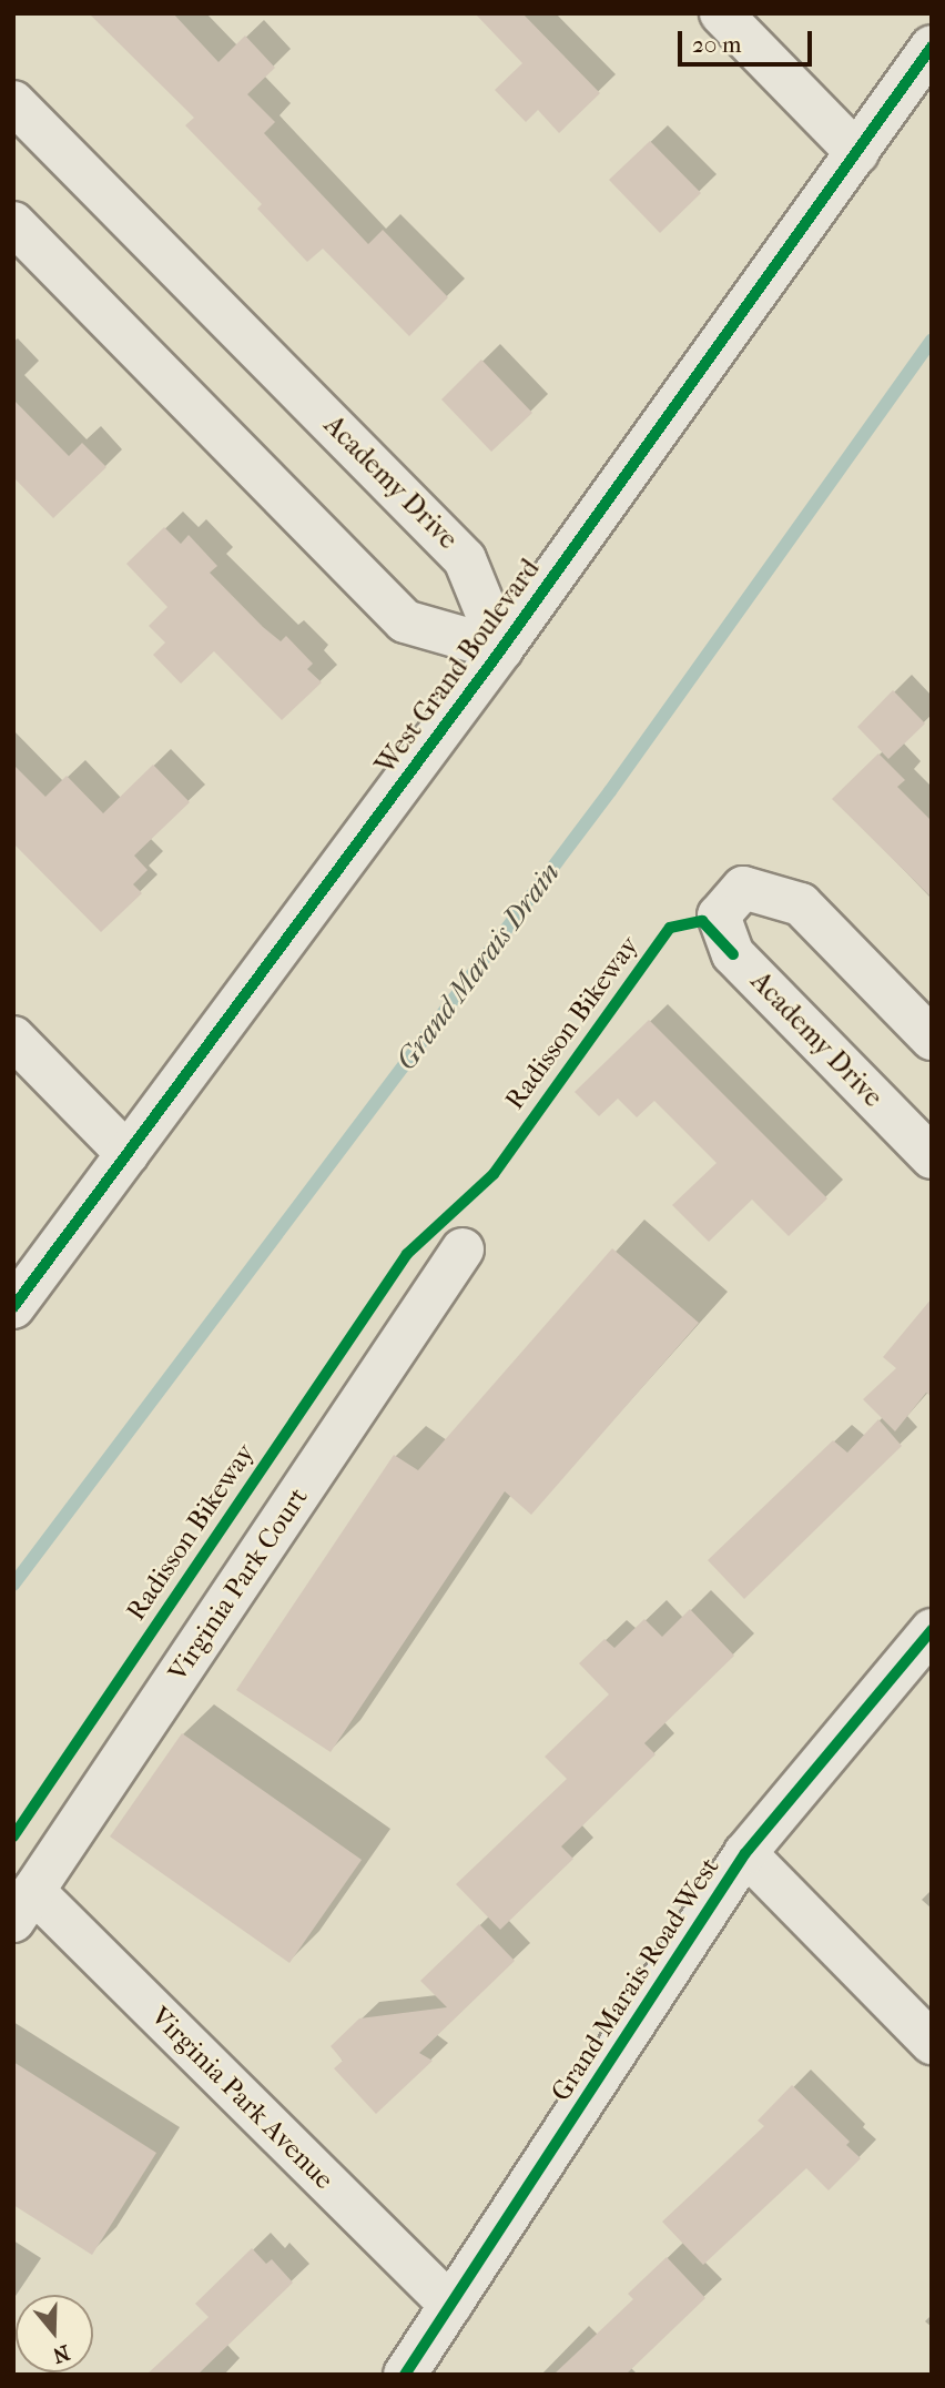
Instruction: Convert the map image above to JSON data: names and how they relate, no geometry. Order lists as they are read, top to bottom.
{
  "streets": {
    "street": [
      "Academy Drive",
      "West Grand Boulevard",
      "Virginia Park Court",
      "Grand Marais Road West",
      "Virginia Park Avenue"
    ],
    "cycle path": ["Radisson Bikeway"]
  },
  "crossings": [
    ["Academy Drive", "West Grand Boulevard"],
    ["Virginia Park Court", "Virginia Park Avenue"],
    ["Grand Marais Road West", "Virginia Park Avenue"]
  ],
  "water": ["Grand Marais Drain"],
  "scale_bar": "20 m",
  "north": "bottom"
}
